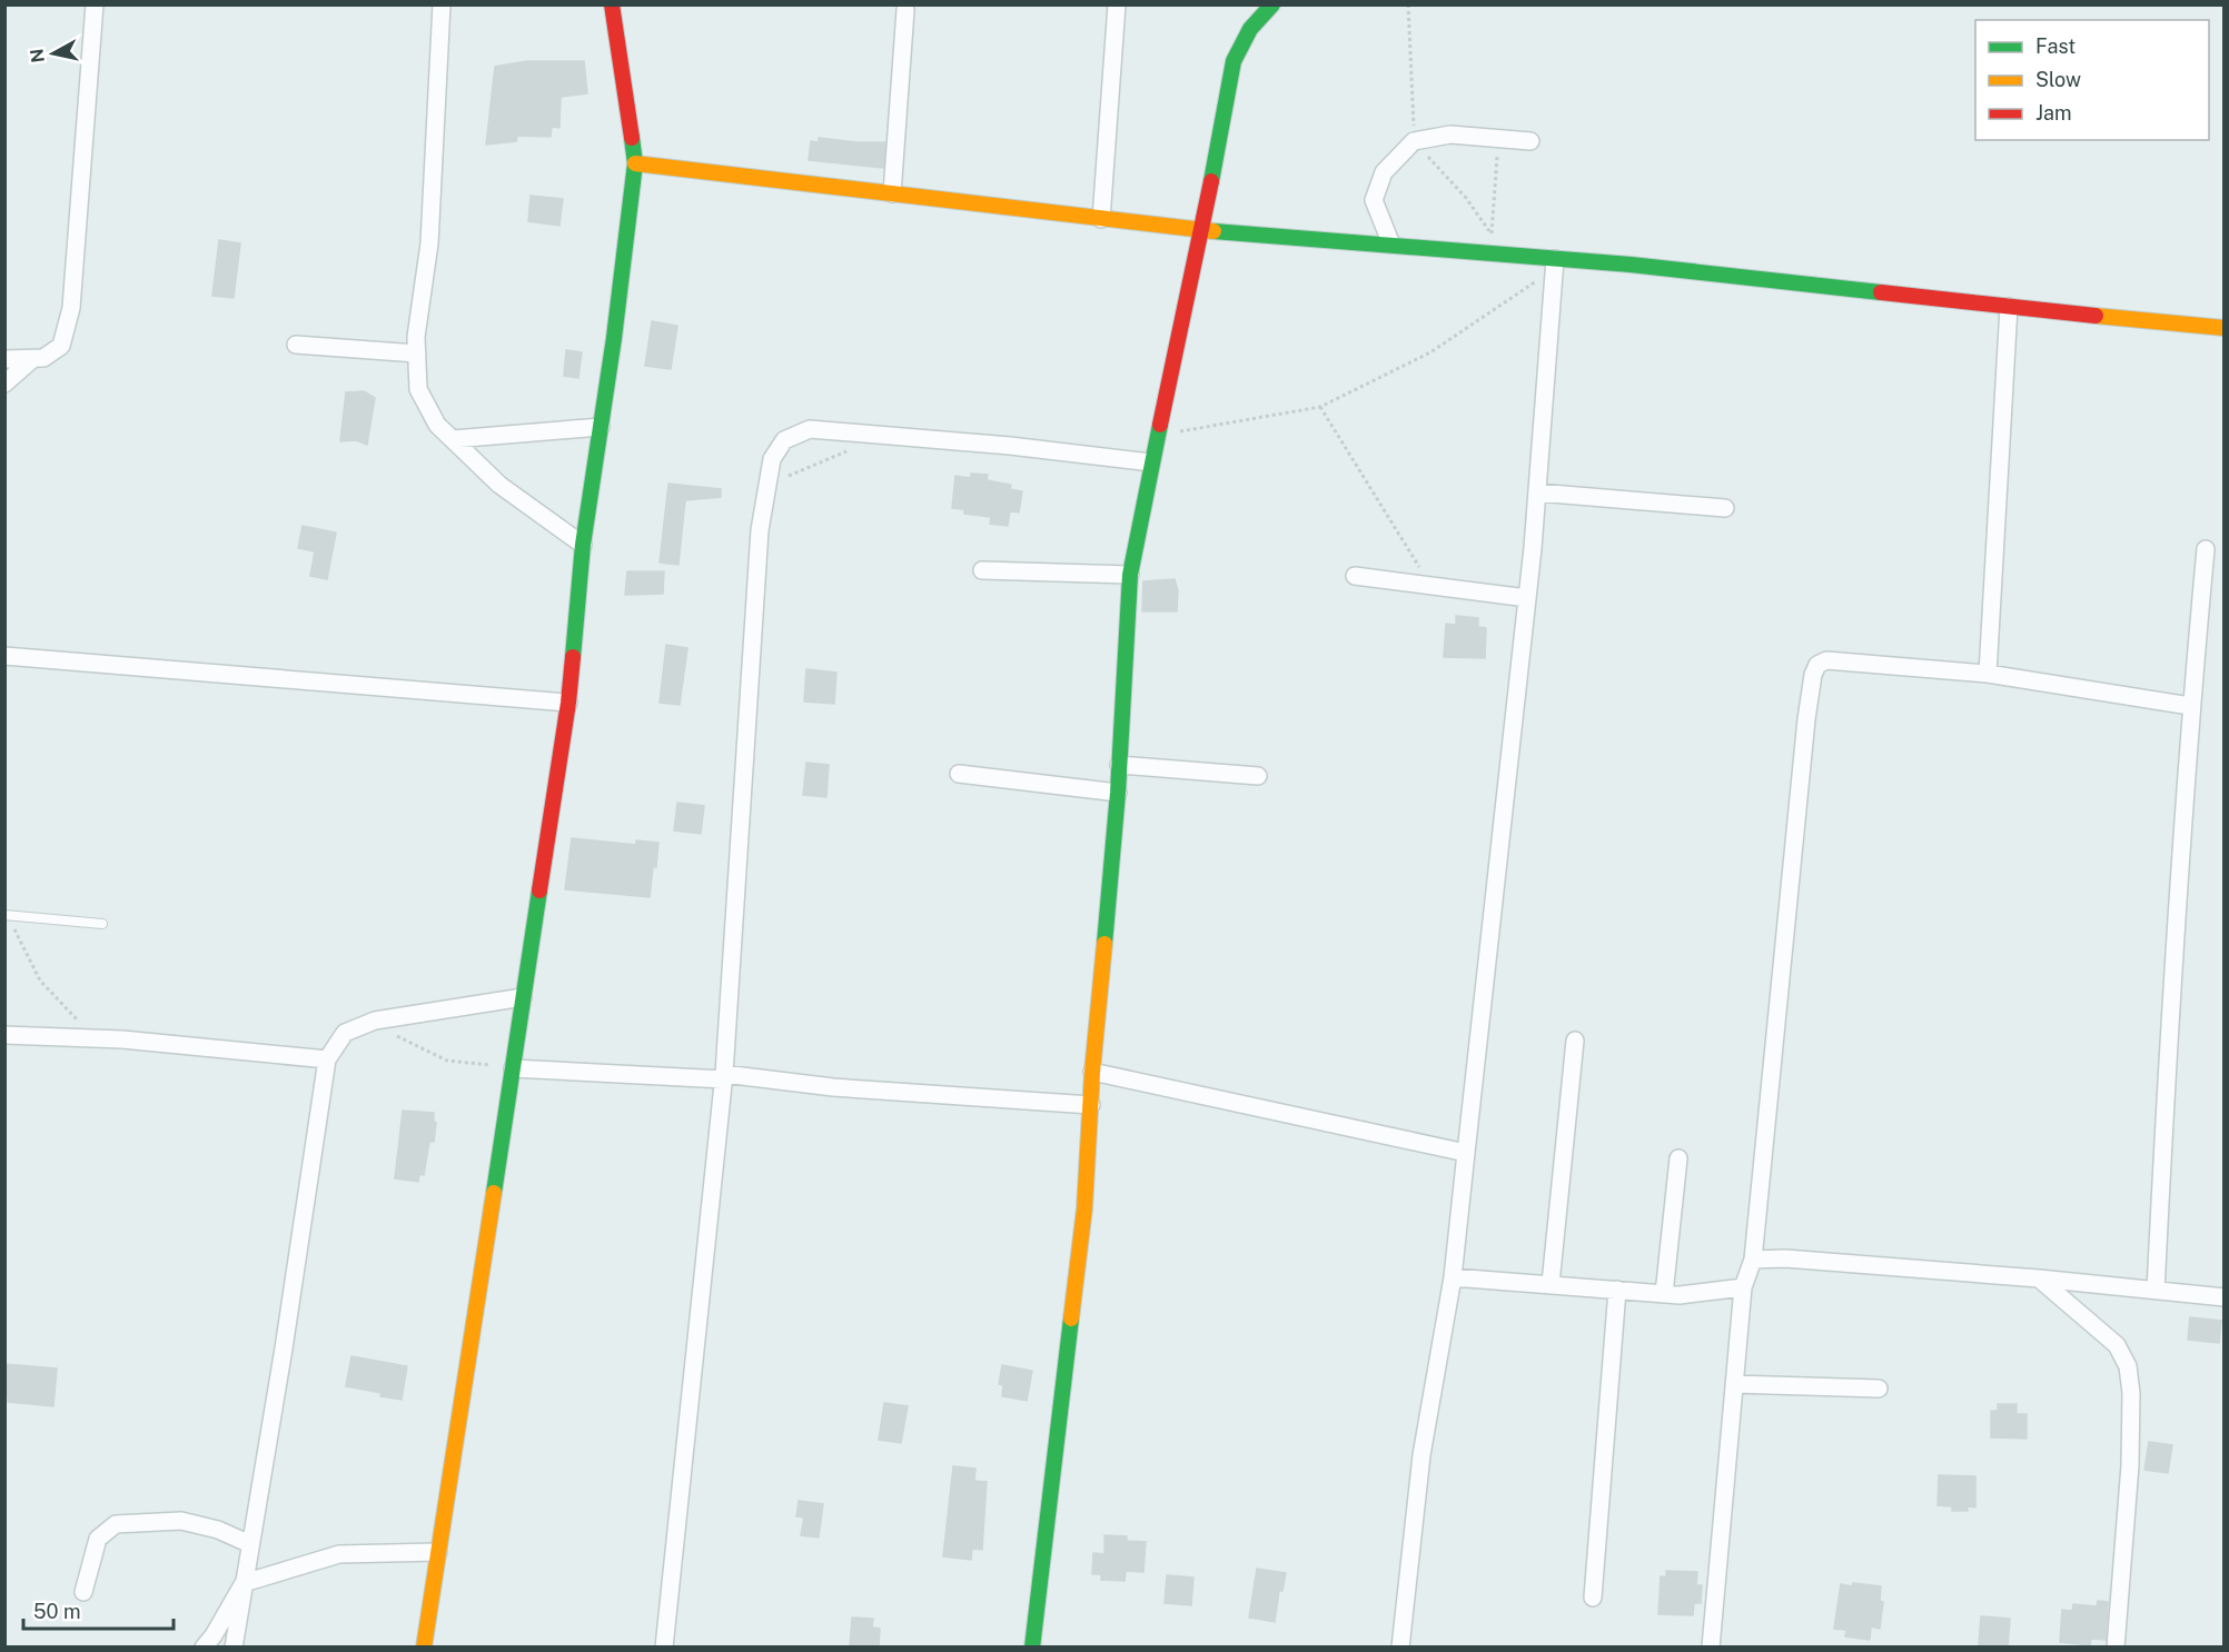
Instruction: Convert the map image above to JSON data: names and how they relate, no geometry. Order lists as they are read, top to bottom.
{
  "legend": ["Fast", "Slow", "Jam"],
  "scale_bar": "50 m",
  "north": "left"
}
